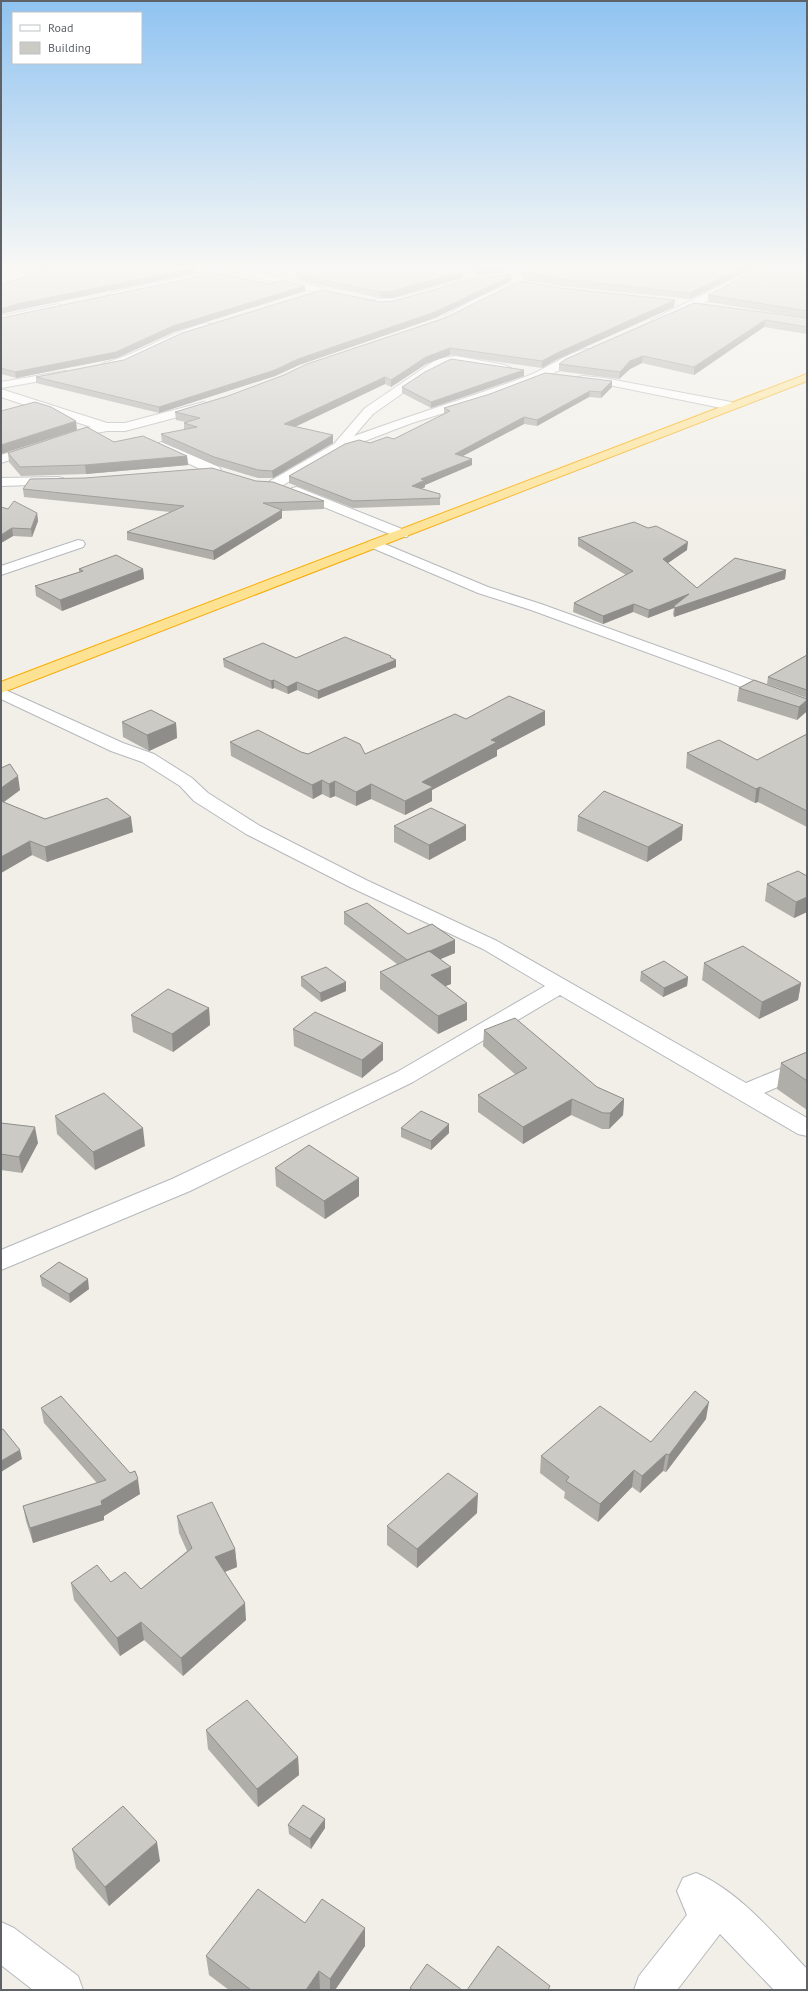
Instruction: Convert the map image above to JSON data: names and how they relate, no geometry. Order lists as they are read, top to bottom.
{
  "legend": ["Road", "Building"]
}
